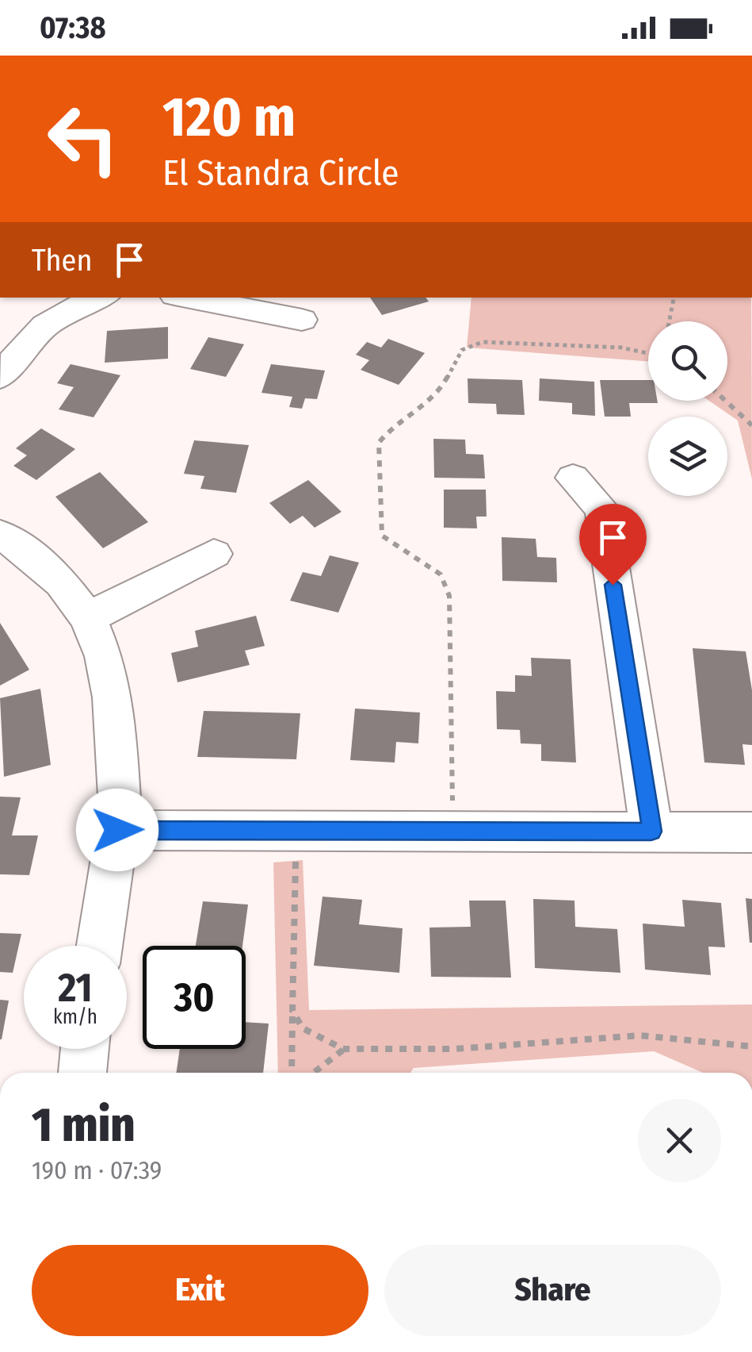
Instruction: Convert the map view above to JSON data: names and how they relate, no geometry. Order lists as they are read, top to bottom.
{
  "page": {
    "status": "07:38",
    "turn": ["120 m", "El Standra Circle"],
    "then": "Then",
    "speed": "21 km/h",
    "limit": "30",
    "heading": ["1 min", "190 m · 07:39"],
    "buttons": ["Exit", "Share"]
  }
}
